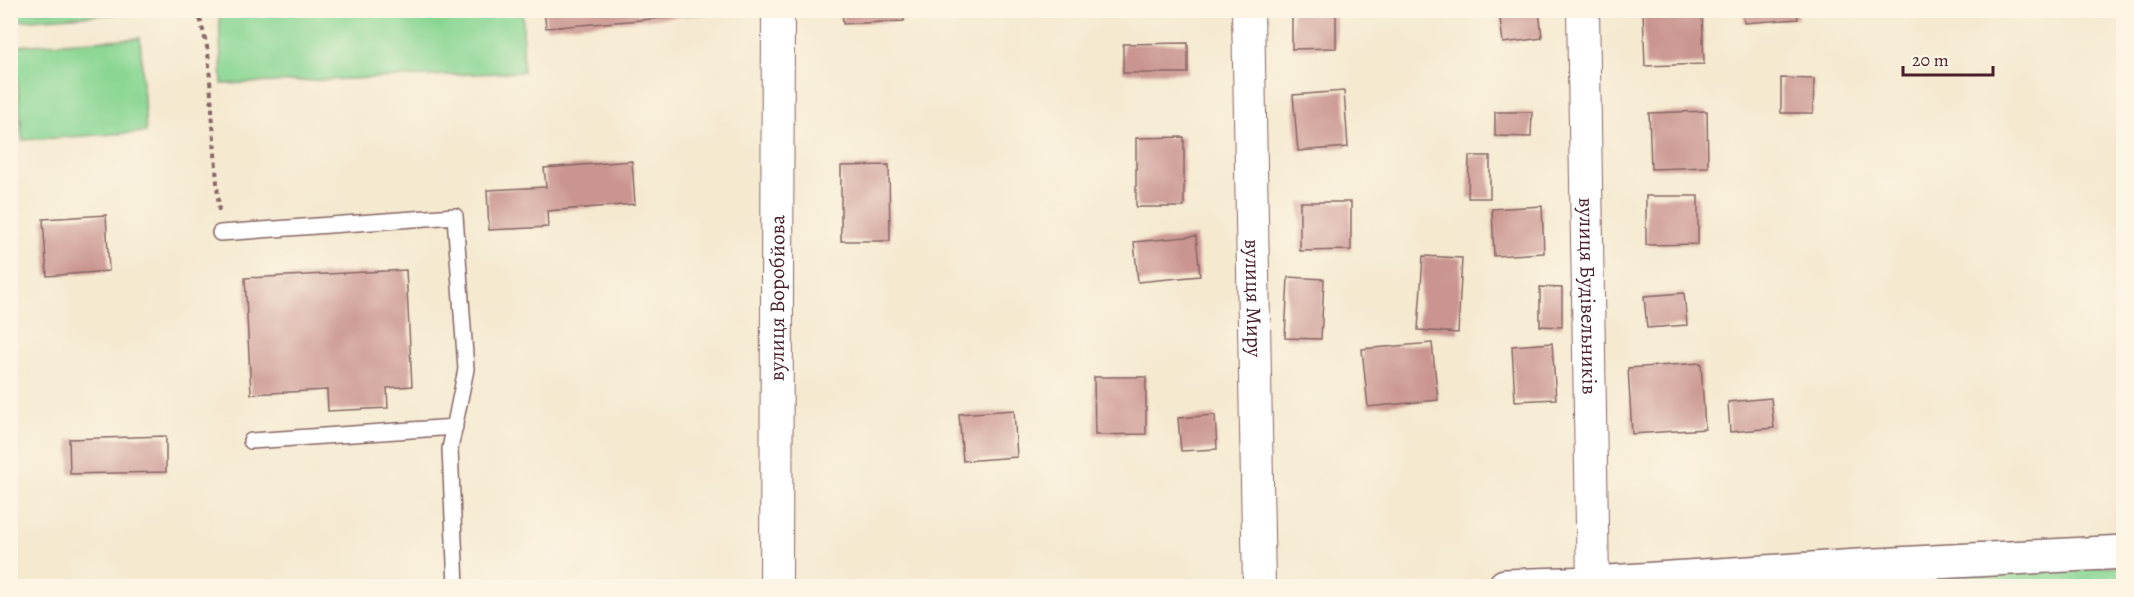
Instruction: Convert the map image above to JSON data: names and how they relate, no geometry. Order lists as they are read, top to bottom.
{
  "streets": {
    "street": ["вулиця Будівельників", "вулиця Воробйова", "вулиця Миру"]
  },
  "scale_bar": "20 m"
}
